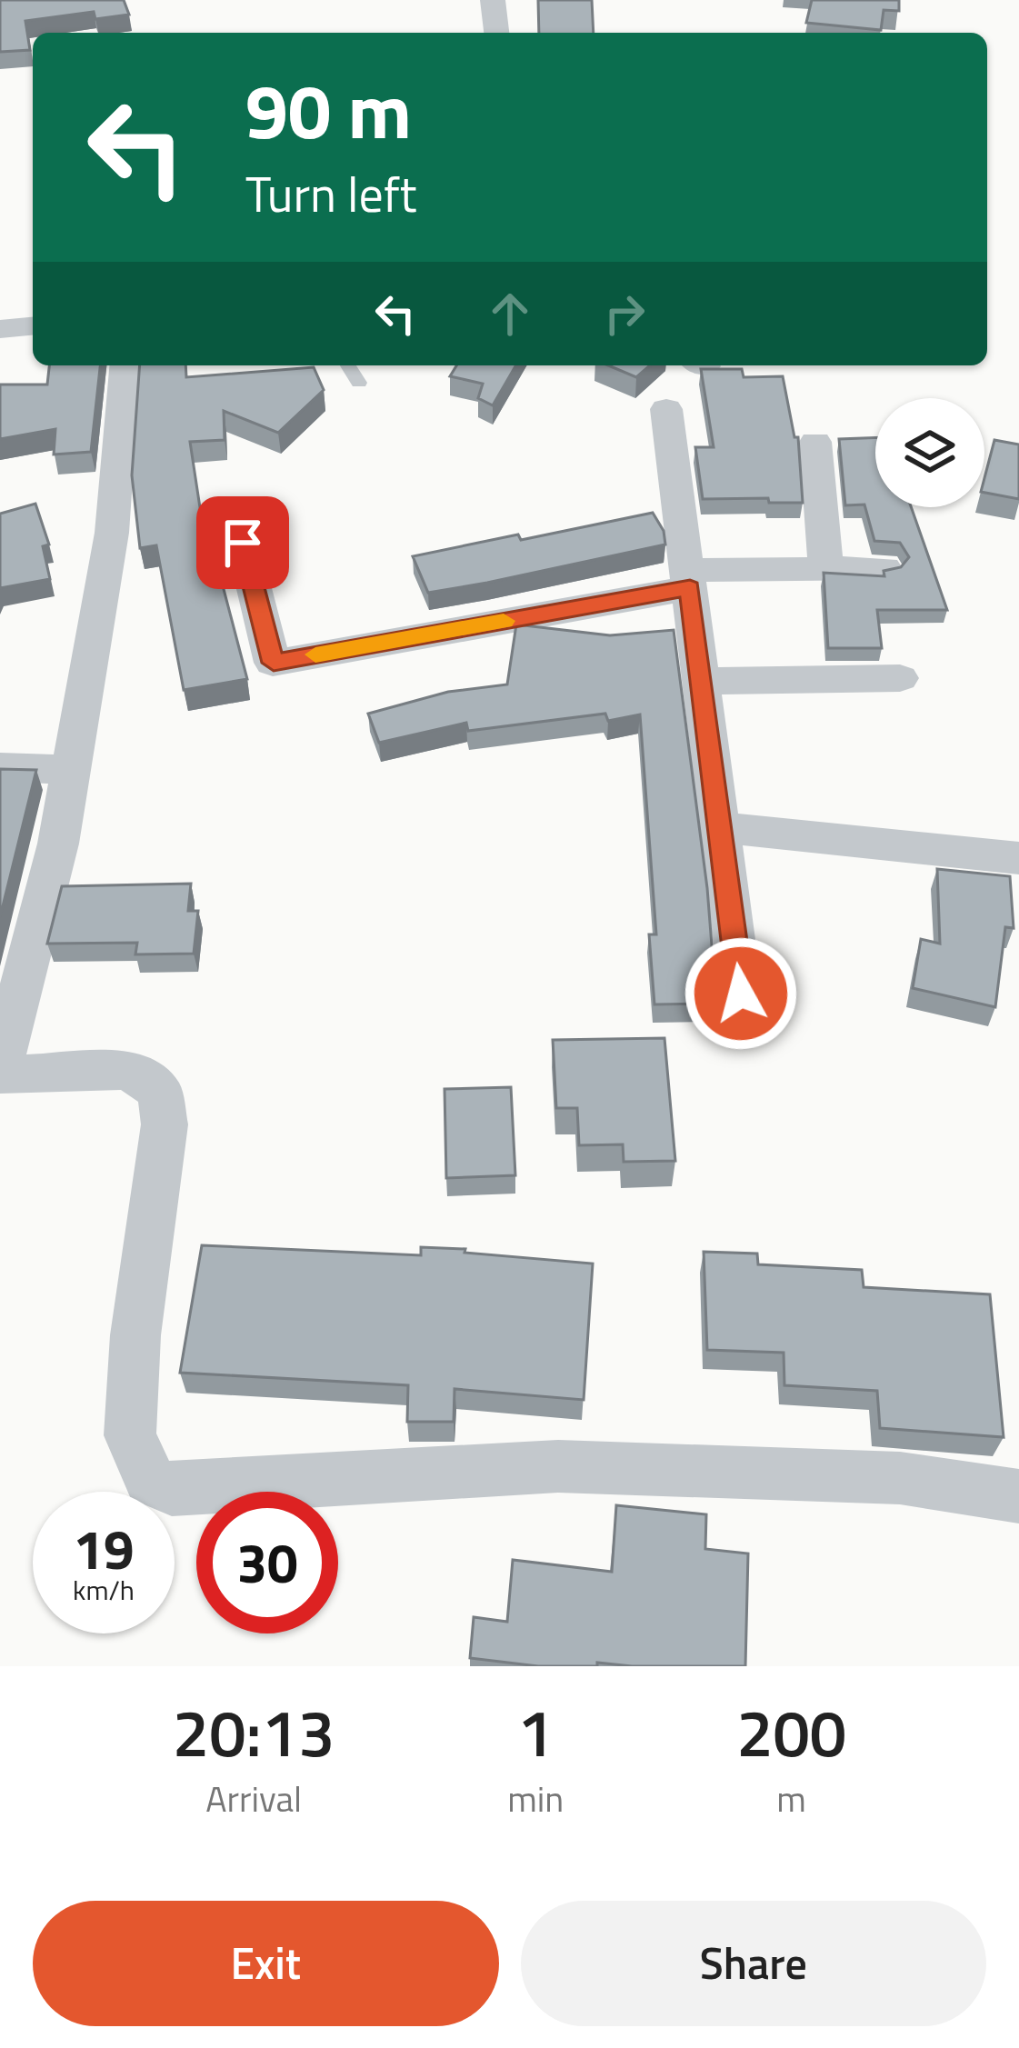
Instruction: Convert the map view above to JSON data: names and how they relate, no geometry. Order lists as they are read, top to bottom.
{
  "page": {
    "turn": ["90 m", "Turn left"],
    "speed": "19 km/h",
    "limit": "30",
    "eta": [
      "20:13",
      "Arrival",
      "1",
      "min",
      "200",
      "m"
    ],
    "buttons": ["Exit", "Share"]
  }
}
